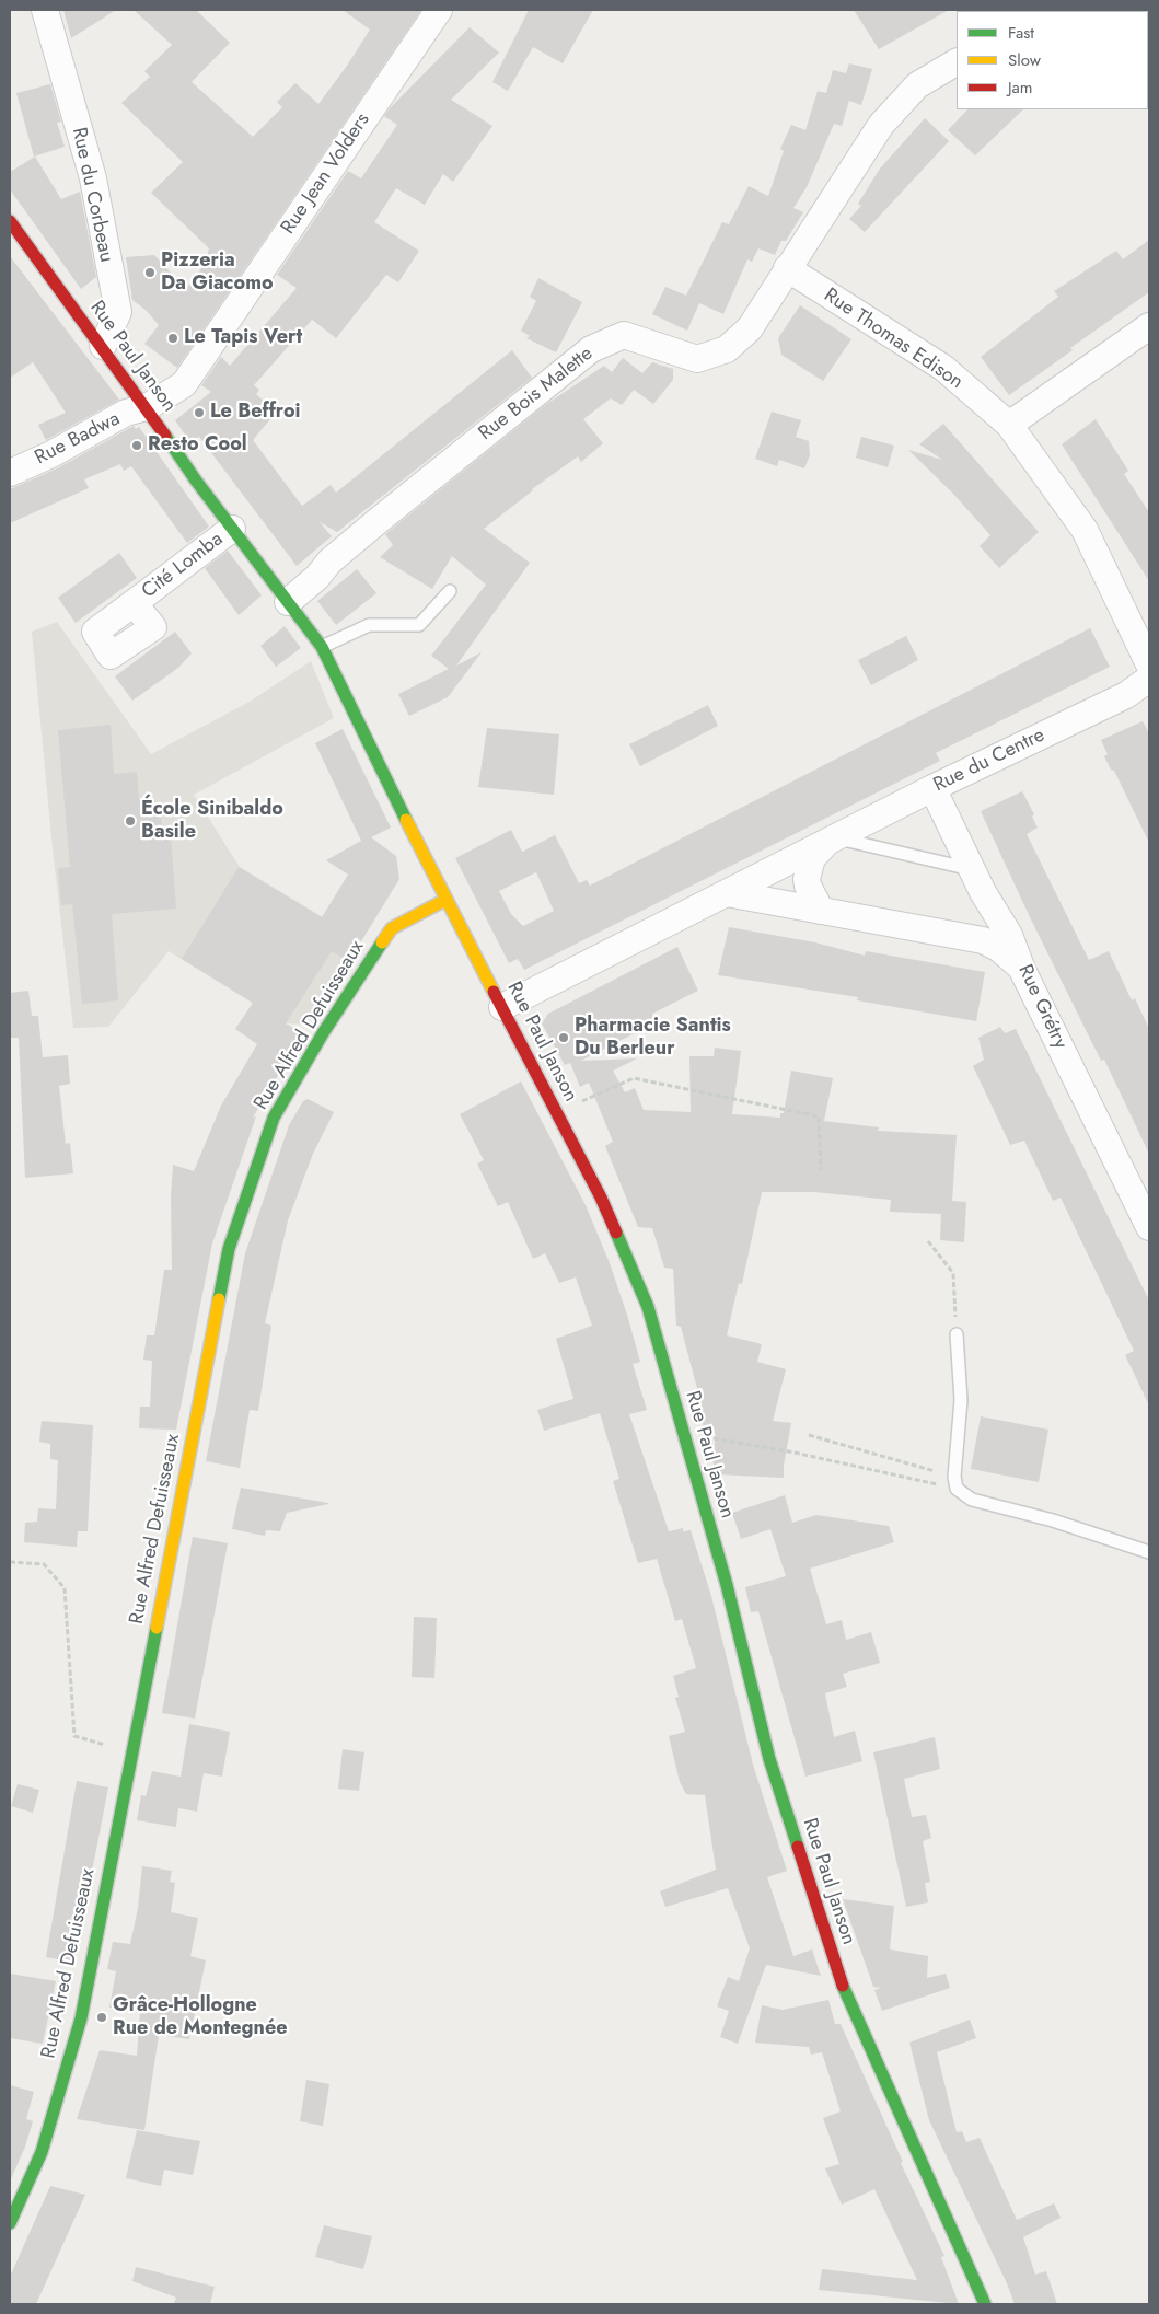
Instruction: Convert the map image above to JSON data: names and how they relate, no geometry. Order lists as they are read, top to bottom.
{
  "streets": {
    "street": [
      "Rue Jean Volders",
      "Rue du Corbeau",
      "Rue Thomas Edison",
      "Rue Paul Janson",
      "Rue Bois Malette",
      "Rue Badwa",
      "Cité Lomba",
      "Rue du Centre",
      "Rue Grétry",
      "Rue Alfred Defuisseaux"
    ]
  },
  "crossings": [
    ["Rue Jean Volders", "Rue Paul Janson"],
    ["Rue Jean Volders", "Rue Badwa"],
    ["Rue du Corbeau", "Rue Paul Janson"],
    ["Rue Thomas Edison", "Rue Bois Malette"],
    ["Rue Paul Janson", "Rue Bois Malette"],
    ["Rue Paul Janson", "Rue Badwa"],
    ["Rue Paul Janson", "Cité Lomba"],
    ["Rue Paul Janson", "Rue du Centre"],
    ["Rue Paul Janson", "Rue Alfred Defuisseaux"],
    ["Rue du Centre", "Rue Grétry"]
  ],
  "places": [
    "Pizzeria Da Giacomo",
    "Le Tapis Vert",
    "Le Beffroi",
    "Resto Cool",
    "École Sinibaldo Basile",
    "Pharmacie Santis Du Berleur",
    "Grâce-Hollogne Rue de Montegnée"
  ],
  "legend": ["Fast", "Slow", "Jam"]
}
